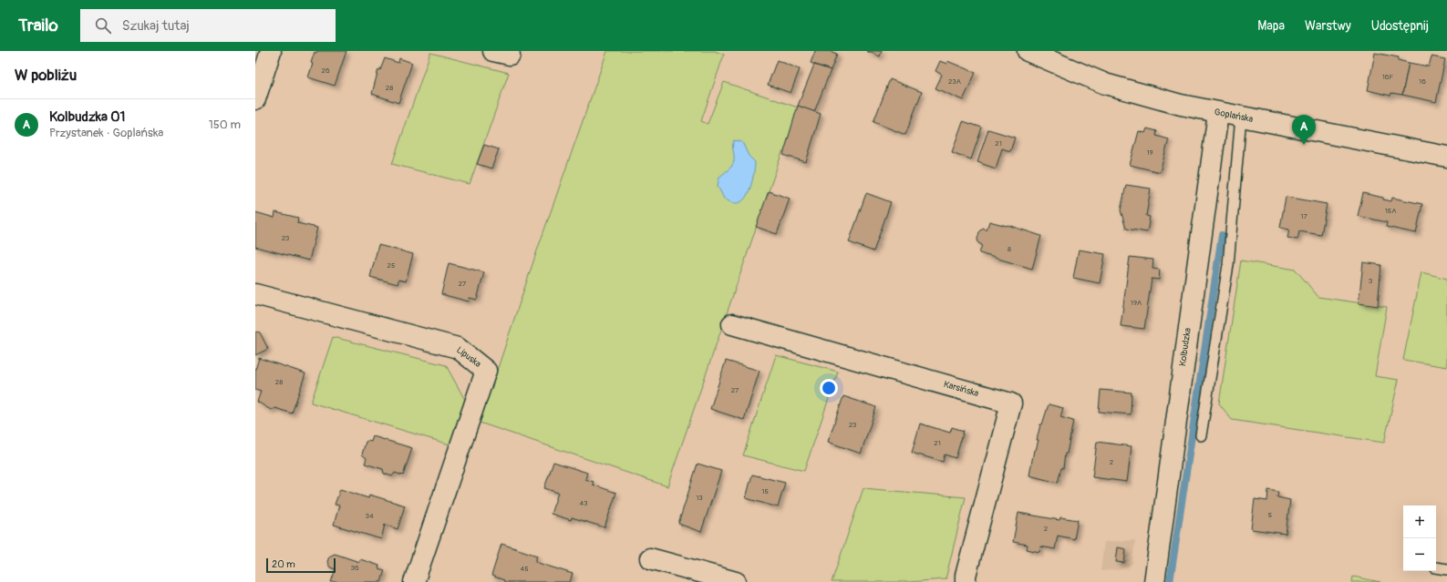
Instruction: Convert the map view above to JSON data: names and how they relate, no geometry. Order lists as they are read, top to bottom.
{
  "streets": {
    "street": [
      "Goplańska",
      "Kolbudzka",
      "Lipuska",
      "Karsińska"
    ]
  },
  "crossings": [
    ["Goplańska", "Kolbudzka"]
  ],
  "house_numbers": [
    "26",
    "16F",
    "23A",
    "16",
    "28",
    "21",
    "19",
    "15A",
    "17",
    "23",
    "8",
    "25",
    "3",
    "27",
    "19A",
    "28",
    "27",
    "23",
    "21",
    "2",
    "15",
    "13",
    "43",
    "5",
    "34",
    "2",
    "36",
    "45"
  ],
  "scale_bar": "20 m",
  "page": {
    "header": "Trailo",
    "search": "Szukaj tutaj",
    "nav": ["Mapa", "Warstwy", "Udostępnij"],
    "heading": "W pobliżu",
    "list": [
      {
        "mark": "A",
        "name": "Kolbudzka 01",
        "note": "Przystanek · Goplańska",
        "value": "150 m"
      }
    ],
    "pins": "A",
    "map_buttons": ["+", "−"],
    "scale": "20 m"
  }
}
